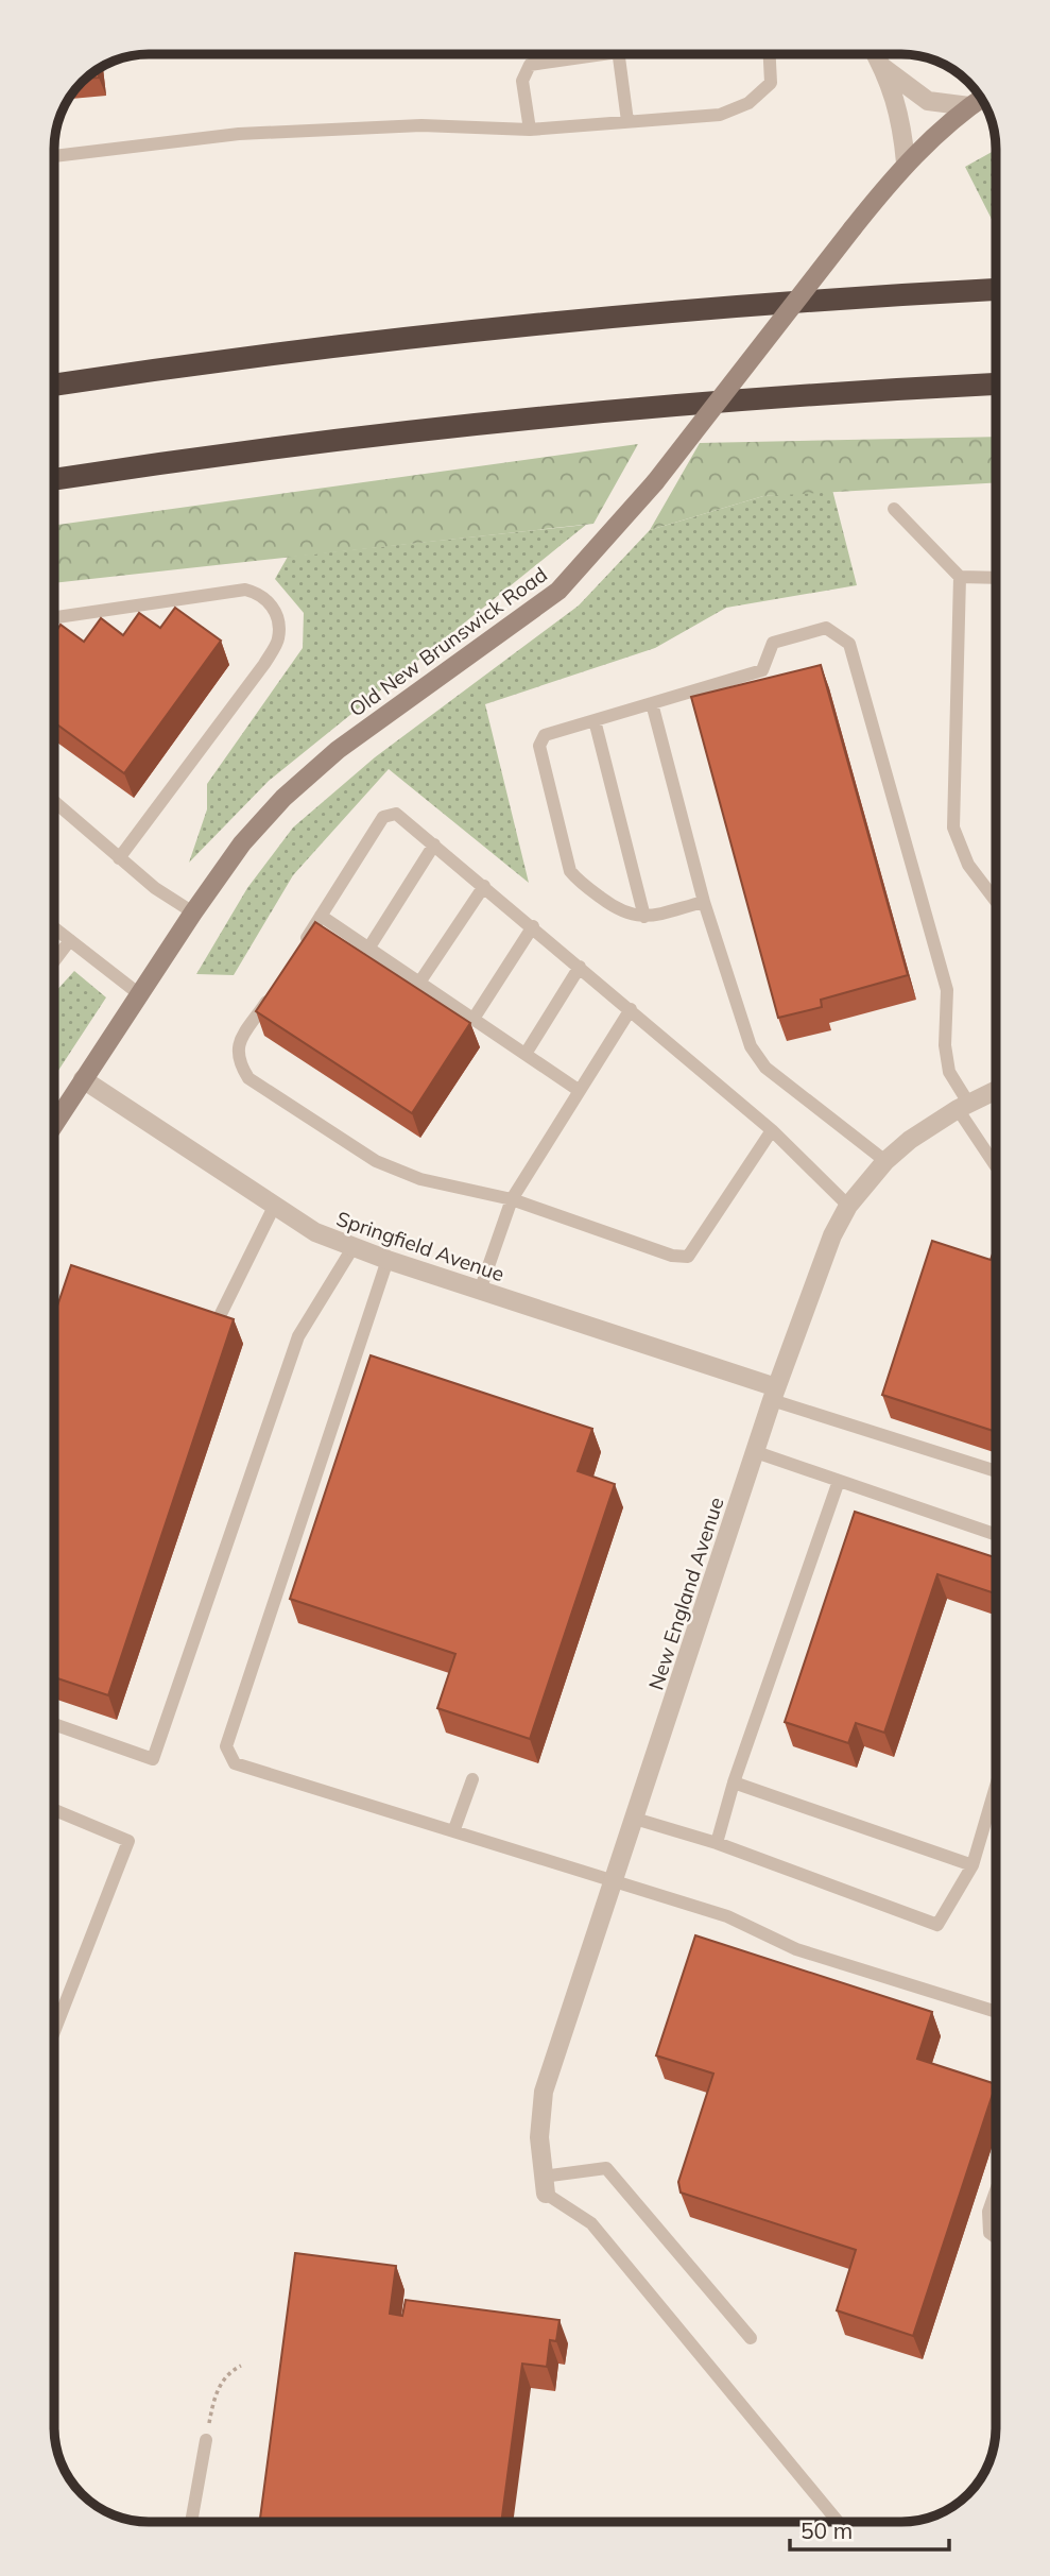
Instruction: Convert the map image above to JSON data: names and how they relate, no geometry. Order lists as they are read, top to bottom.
{
  "streets": {
    "main road": ["Old New Brunswick Road"],
    "street": ["Springfield Avenue", "New England Avenue"]
  },
  "crossings": [
    ["Old New Brunswick Road", "Springfield Avenue"],
    ["Springfield Avenue", "New England Avenue"]
  ],
  "scale_bar": "50 m"
}
